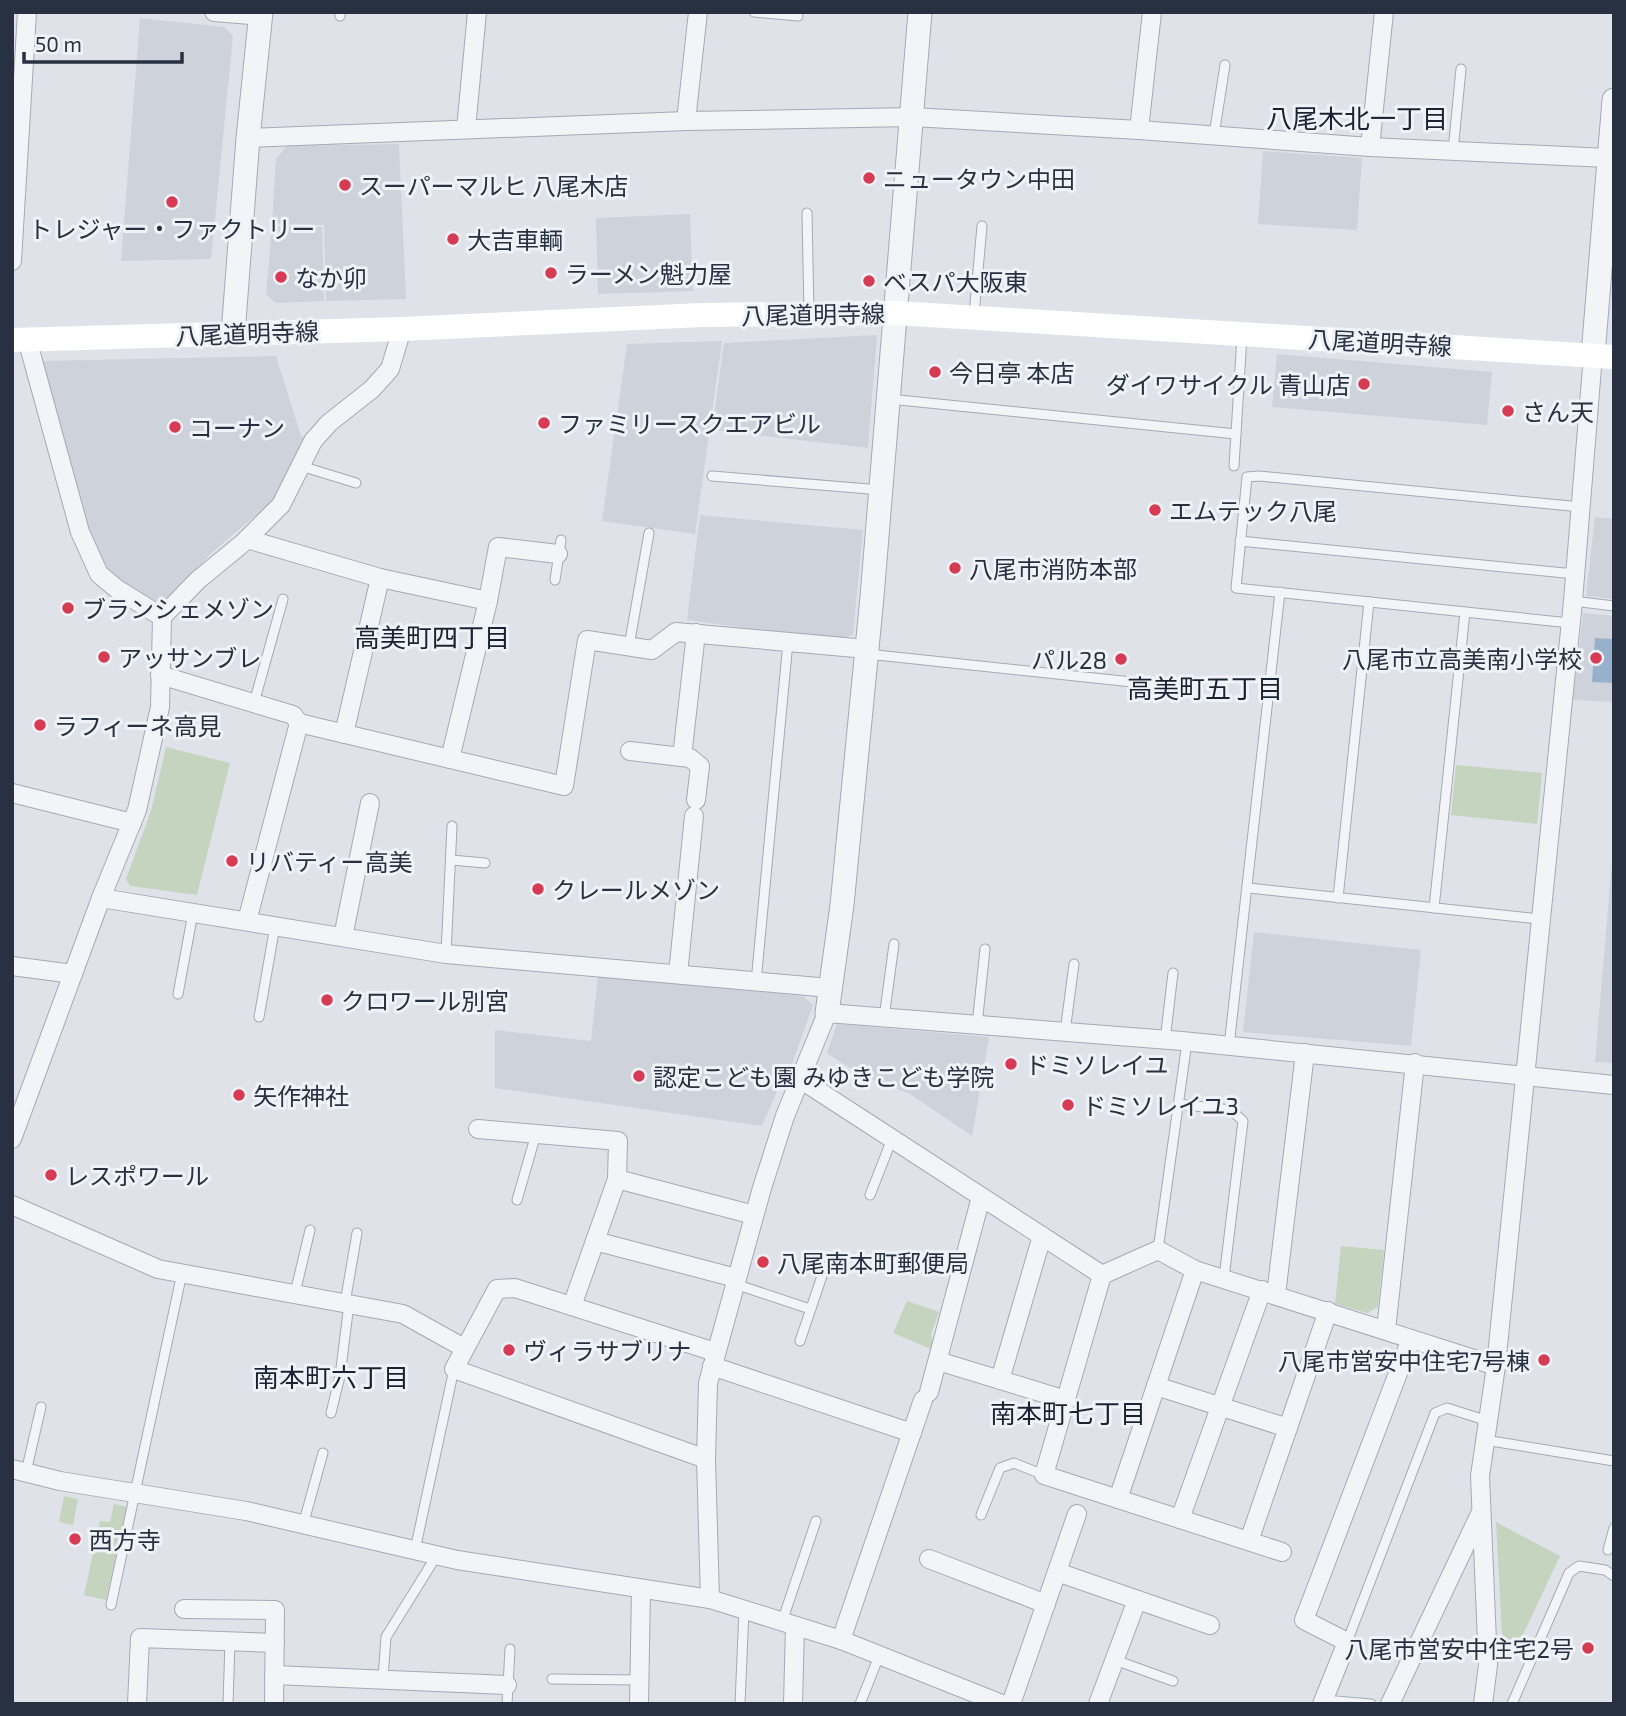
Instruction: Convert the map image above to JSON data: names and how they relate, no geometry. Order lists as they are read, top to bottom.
{
  "streets": {
    "main road": ["八尾道明寺線"]
  },
  "districts": [
    "八尾木北一丁目",
    "高美町四丁目",
    "高美町五丁目",
    "南本町六丁目",
    "南本町七丁目"
  ],
  "places": [
    "ニュータウン中田",
    "スーパーマルヒ 八尾木店",
    "トレジャー・ファクトリー",
    "大吉車輌",
    "ラーメン魁力屋",
    "なか卯",
    "ベスパ大阪東",
    "今日亭 本店",
    "ダイワサイクル 青山店",
    "さん天",
    "ファミリースクエアビル",
    "コーナン",
    "エムテック八尾",
    "八尾市消防本部",
    "ブランシェメゾン",
    "アッサンブレ",
    "八尾市立高美南小学校",
    "パル28",
    "ラフィーネ高見",
    "リバティー高美",
    "クレールメゾン",
    "クロワール別宮",
    "ドミソレイユ",
    "認定こども園 みゆきこども学院",
    "矢作神社",
    "ドミソレイユ3",
    "レスポワール",
    "八尾南本町郵便局",
    "ヴィラサブリナ",
    "八尾市営安中住宅7号棟",
    "西方寺",
    "八尾市営安中住宅2号"
  ],
  "scale_bar": "50 m"
}
